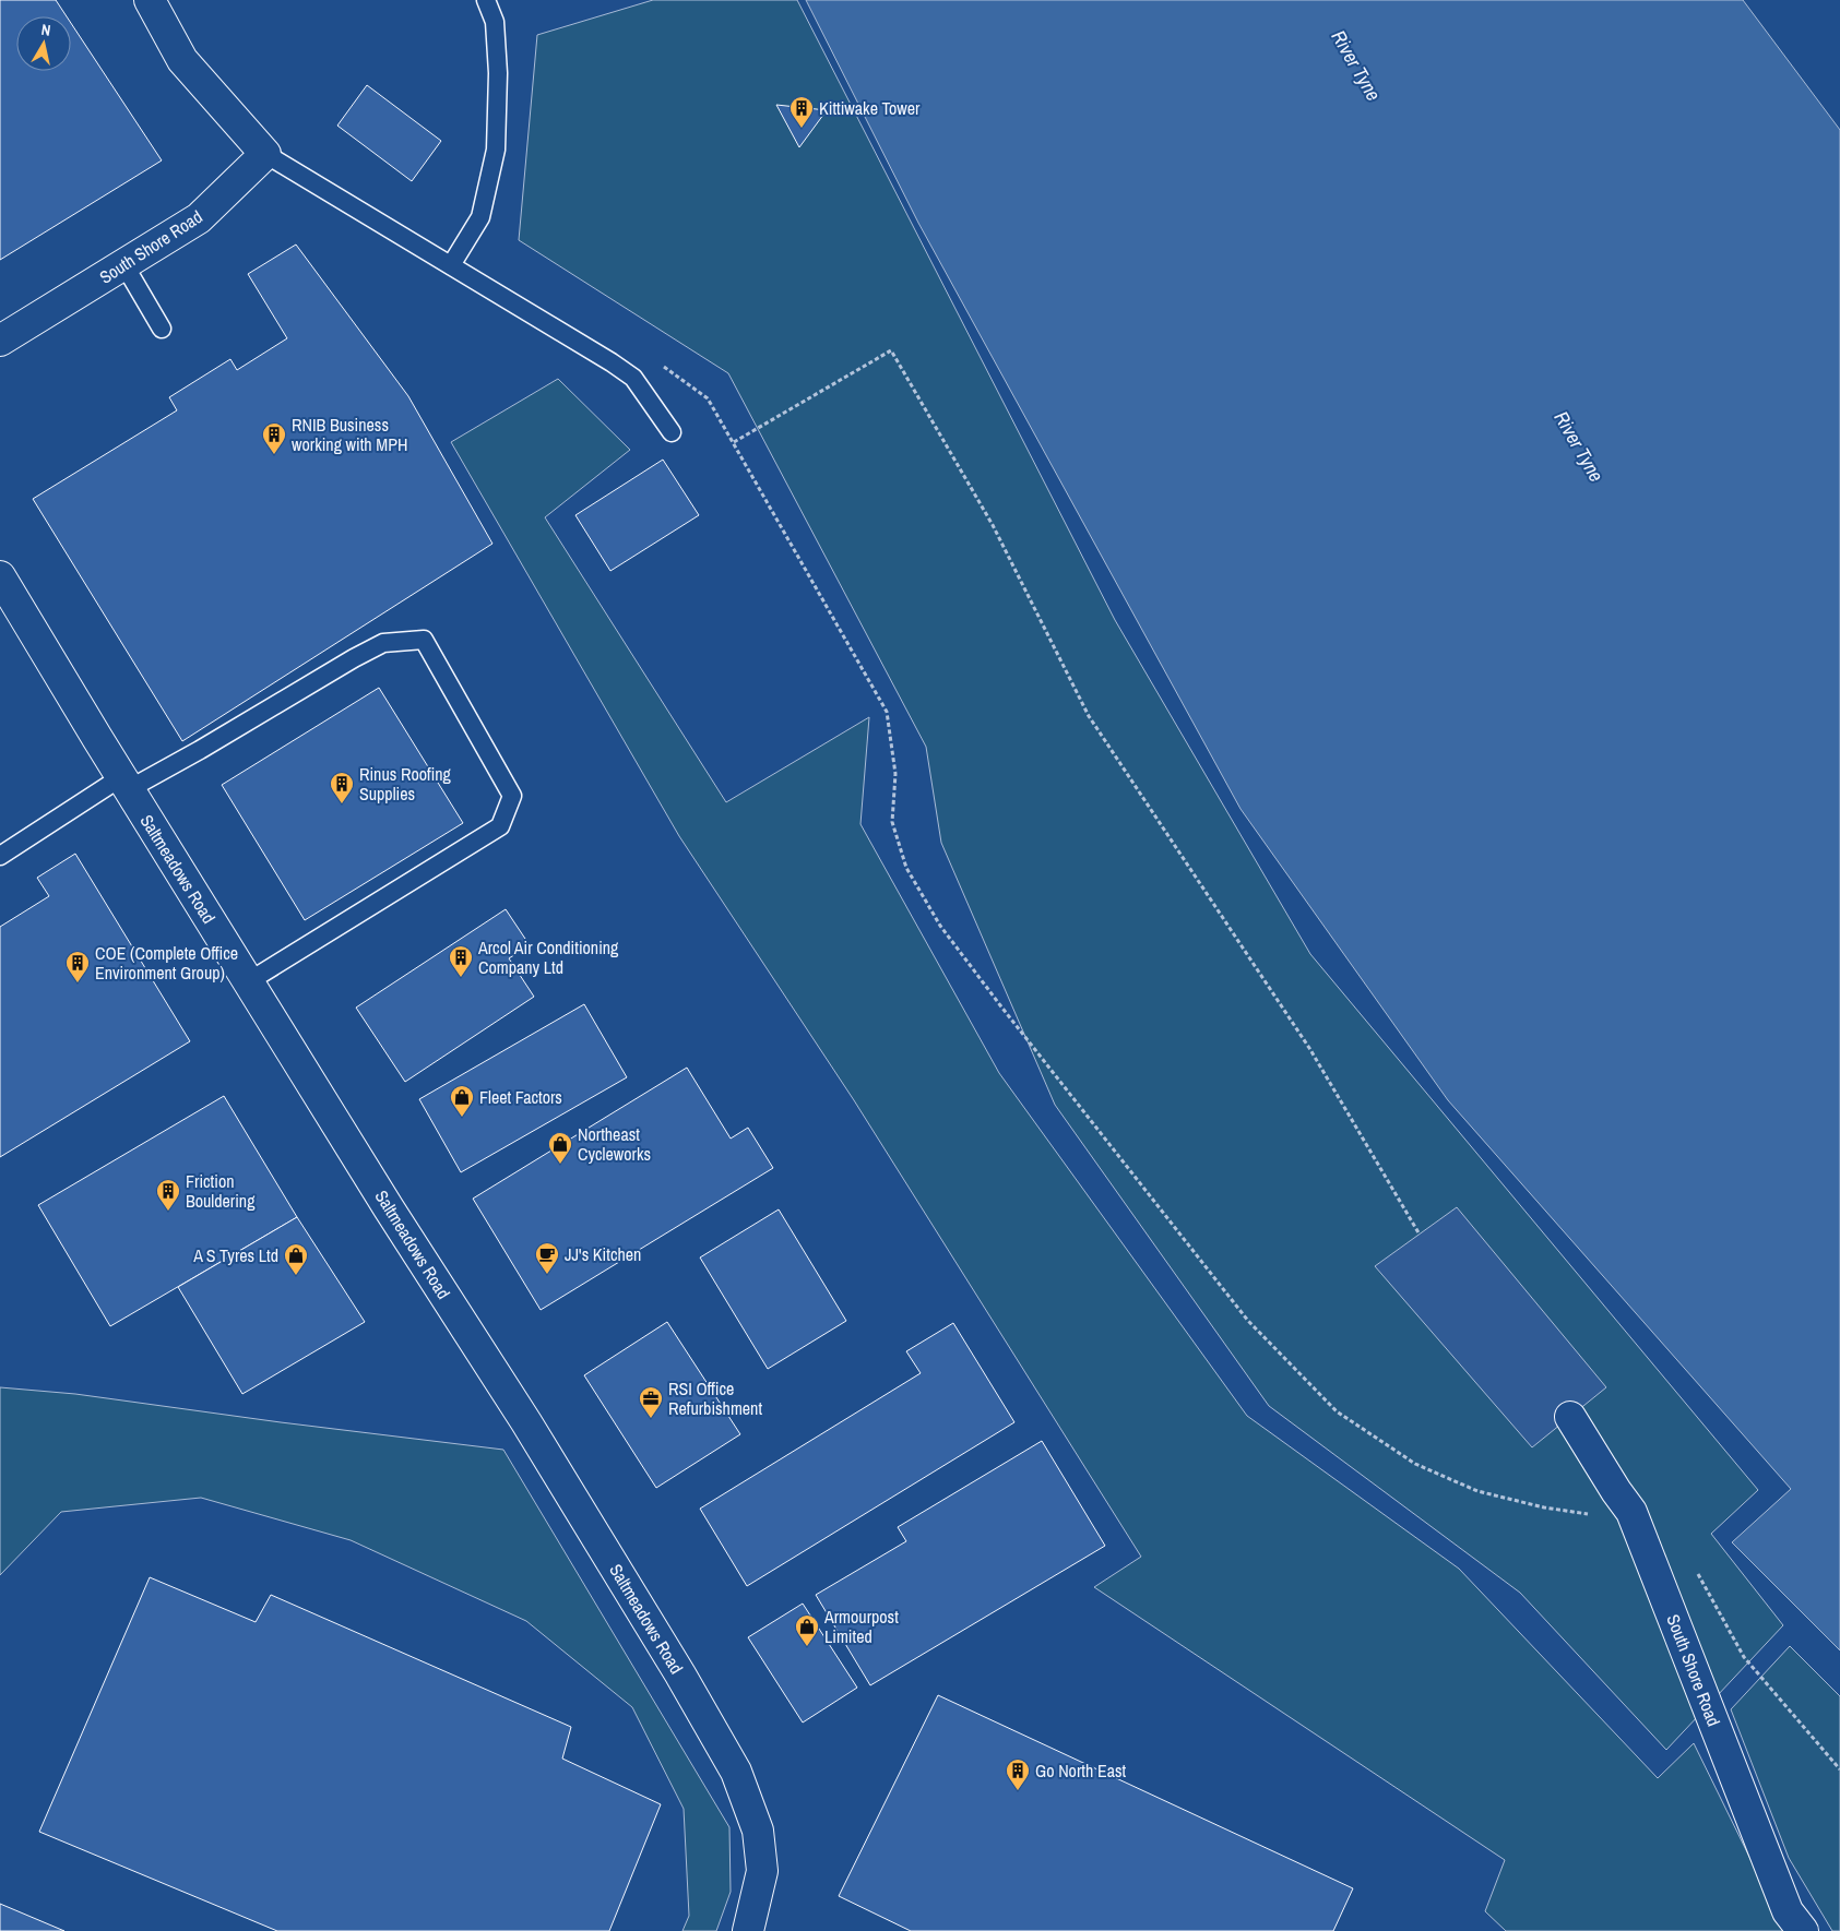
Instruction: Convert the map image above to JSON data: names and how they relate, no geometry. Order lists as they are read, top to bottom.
{
  "streets": {
    "street": ["South Shore Road", "Saltmeadows Road"]
  },
  "water": ["River Tyne"],
  "places": {
    "building": [
      "Kittiwake Tower",
      "RNIB Business working with MPH",
      "Rinus Roofing Supplies",
      "Arcol Air Conditioning Company Ltd",
      "COE (Complete Office Environment Group)",
      "Friction Bouldering",
      "Go North East"
    ],
    "shop": [
      "Fleet Factors",
      "Northeast Cycleworks",
      "A S Tyres Ltd",
      "Armourpost Limited"
    ],
    "cafe": ["JJ's Kitchen"],
    "office": ["RSI Office Refurbishment"]
  },
  "north": "top"
}
